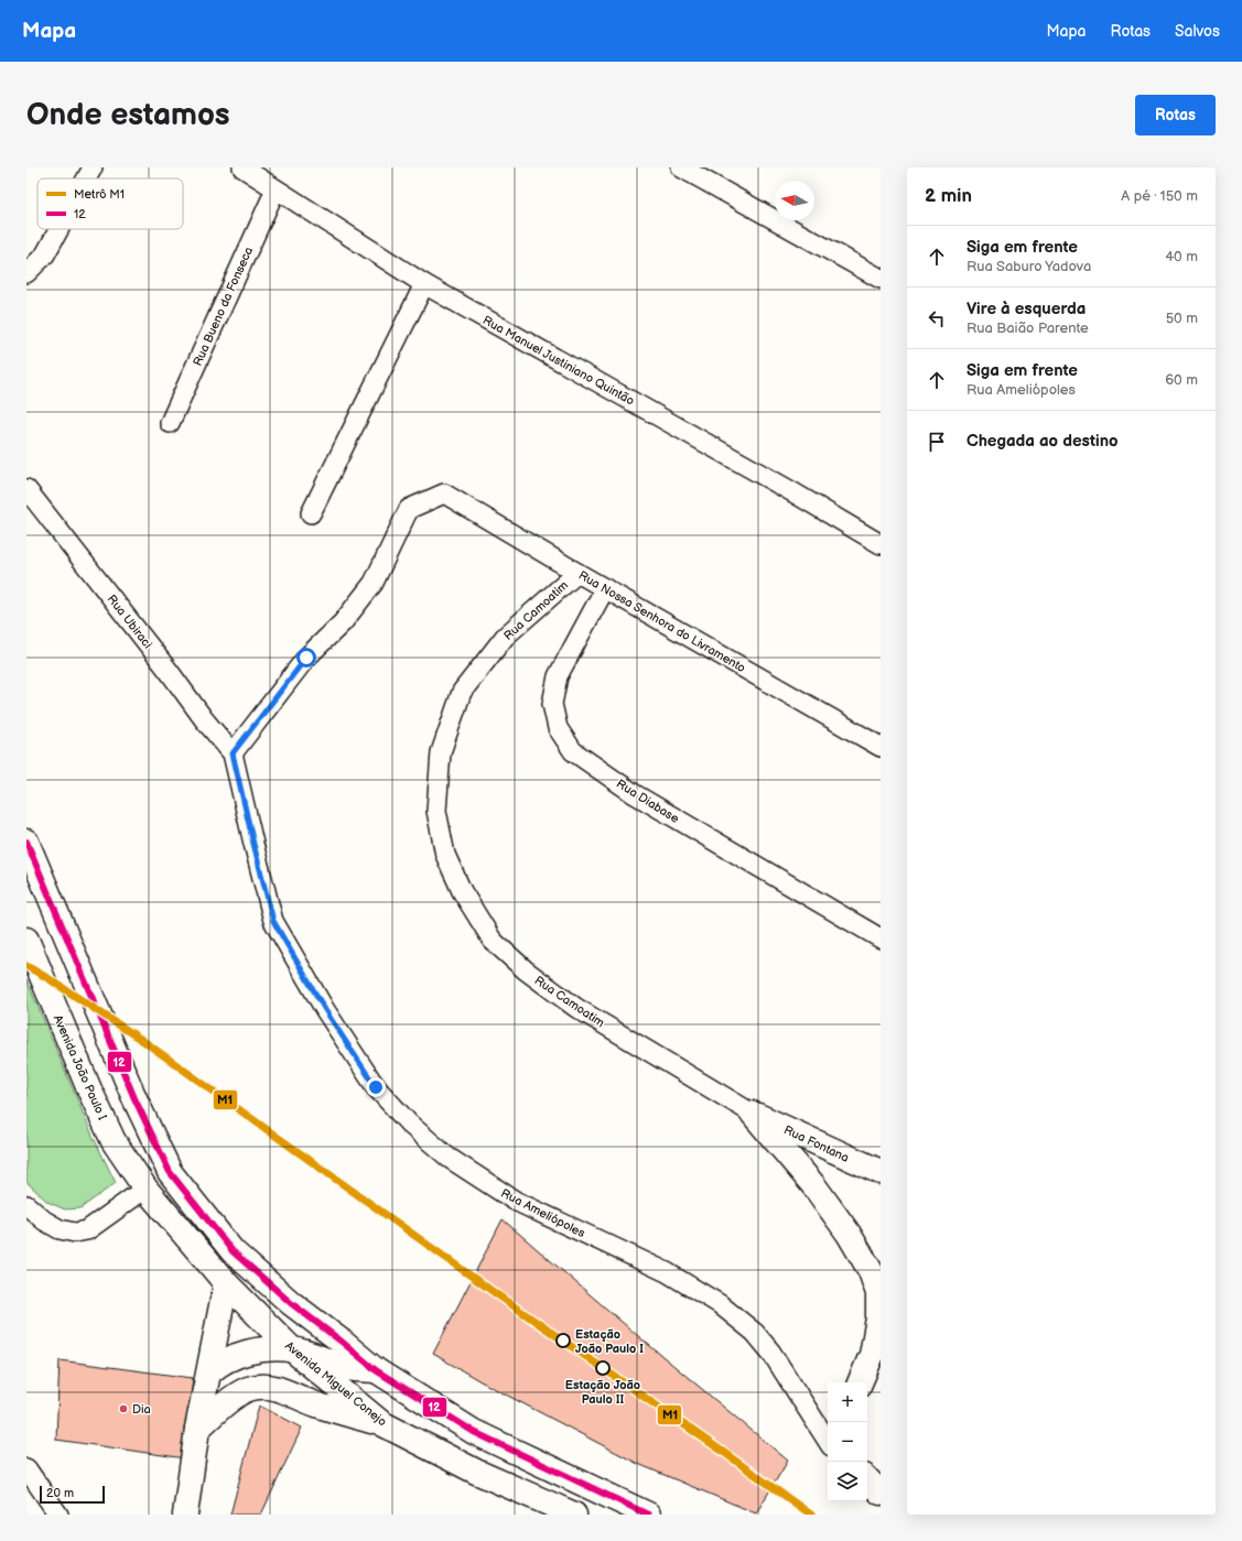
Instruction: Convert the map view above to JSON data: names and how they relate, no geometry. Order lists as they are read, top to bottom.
{
  "streets": {
    "main road": [
      "Rua Camoatim",
      "Avenida João Paulo I",
      "Rua Fontana",
      "Avenida Miguel Conejo"
    ],
    "street": [
      "Rua Bueno da Fonseca",
      "Rua Manuel Justiniano Quintão",
      "Rua Ubiraci",
      "Rua Nossa Senhora do Livramento",
      "Rua Diabase",
      "Rua Ameliópoles"
    ]
  },
  "crossings": [
    ["Rua Bueno da Fonseca", "Rua Manuel Justiniano Quintão"],
    ["Rua Camoatim", "Rua Nossa Senhora do Livramento"],
    ["Rua Camoatim", "Rua Fontana"],
    ["Rua Ubiraci", "Rua Nossa Senhora do Livramento"],
    ["Rua Ubiraci", "Rua Ameliópoles"],
    ["Rua Nossa Senhora do Livramento", "Rua Diabase"],
    ["Rua Nossa Senhora do Livramento", "Rua Ameliópoles"],
    ["Avenida João Paulo I", "Avenida Miguel Conejo"]
  ],
  "places": ["Estação João Paulo I", "Estação João Paulo II", "Dia"],
  "lines": ["transit line 12", "metro line M1"],
  "legend": ["Metrô M1", "12"],
  "scale_bar": "20 m",
  "north": "left",
  "page": {
    "header": "Mapa",
    "nav": ["Mapa", "Rotas", "Salvos"],
    "buttons": "Rotas",
    "title": "Onde estamos",
    "heading": ["2 min", "A pé · 150 m"],
    "list": [
      ["Siga em frente", "Rua Saburo Yadova", "40 m"],
      ["Vire à esquerda", "Rua Baião Parente", "50 m"],
      ["Siga em frente", "Rua Ameliópoles", "60 m"],
      "Chegada ao destino"
    ],
    "map_buttons": ["+", "−"],
    "scale": "20 m"
  }
}
